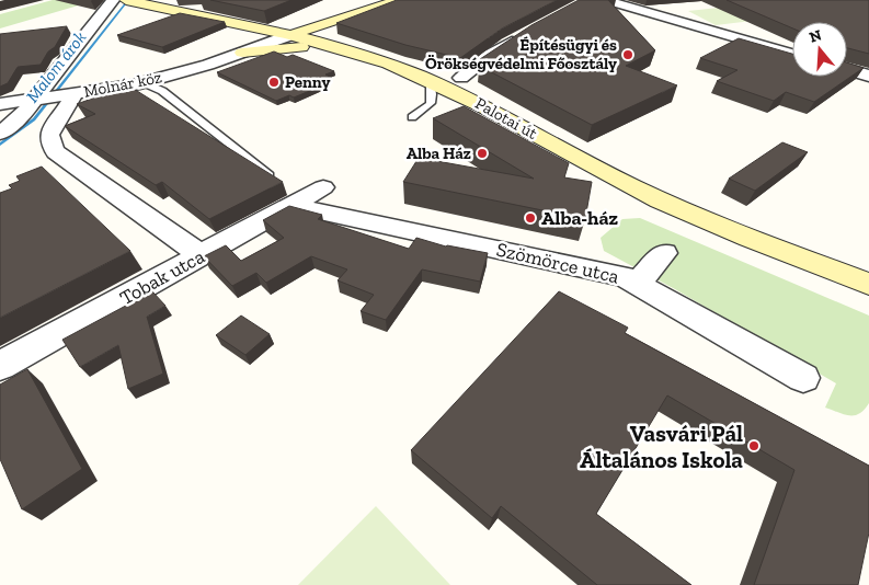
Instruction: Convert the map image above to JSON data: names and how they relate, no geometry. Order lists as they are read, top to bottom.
{
  "streets": {
    "main road": ["Palotai út"],
    "street": ["Molnár köz", "Szömörce utca", "Tobak utca"]
  },
  "crossings": [
    ["Szömörce utca", "Tobak utca"]
  ],
  "water": ["Malom árok"],
  "places": [
    "Építésügyi és Örökségvédelmi Főosztály",
    "Penny",
    "Alba Ház",
    "Alba-ház",
    "Vasvári Pál Általános Iskola"
  ],
  "north": "top"
}
